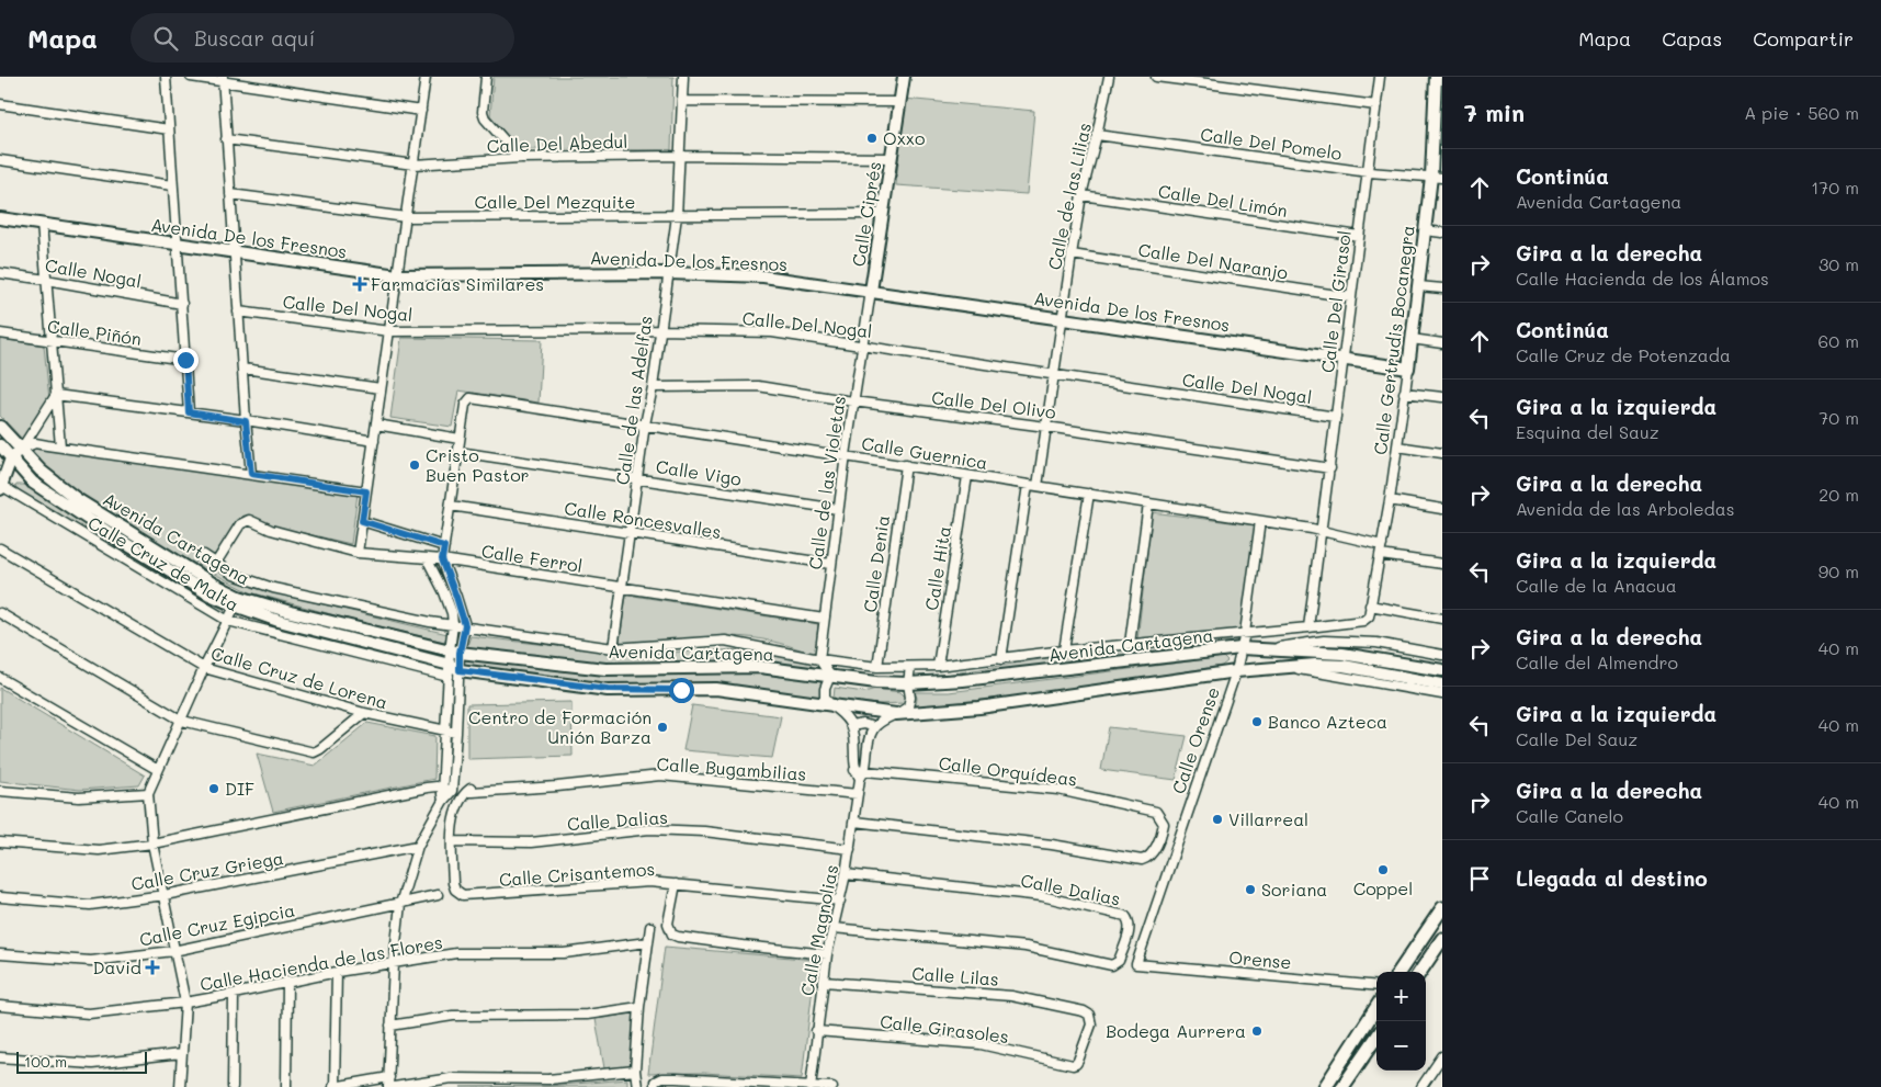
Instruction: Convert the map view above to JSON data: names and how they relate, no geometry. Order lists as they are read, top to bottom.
{
  "streets": {
    "street": [
      "Calle Del Abedul",
      "Calle Del Pomelo",
      "Calle de las Lilias",
      "Calle Del Limón",
      "Calle Del Mezquite",
      "Calle Ciprés",
      "Avenida De los Fresnos",
      "Calle Del Naranjo",
      "Calle Nogal",
      "Calle Del Girasol",
      "Calle Del Nogal",
      "Calle Piñón",
      "Calle Gertrudis Bocanegra",
      "Calle de las Adelfas",
      "Calle Del Olivo",
      "Calle Guernica",
      "Calle Vigo",
      "Calle de las Violetas",
      "Calle Roncesvalles",
      "Avenida Cartagena",
      "Calle Ferrol",
      "Calle Cruz de Malta",
      "Calle Denia",
      "Calle Hita",
      "Calle Cruz de Lorena",
      "Calle Orense",
      "Calle Bugambilias",
      "Calle Orquídeas",
      "Calle Dalias",
      "Calle Cruz Griega",
      "Calle Crisantemos",
      "Calle Cruz Egipcia",
      "Calle Magnolias",
      "Orense",
      "Calle Hacienda de las Flores",
      "Calle Lilas",
      "Calle Girasoles"
    ]
  },
  "crossings": [
    ["Calle Del Abedul", "Calle Ciprés"],
    ["Calle Del Abedul", "Calle de las Adelfas"],
    ["Calle Del Pomelo", "Calle de las Lilias"],
    ["Calle Del Pomelo", "Calle Del Girasol"],
    ["Calle Del Pomelo", "Calle Gertrudis Bocanegra"],
    ["Calle de las Lilias", "Calle Del Limón"],
    ["Calle de las Lilias", "Avenida De los Fresnos"],
    ["Calle de las Lilias", "Calle Del Naranjo"],
    ["Calle de las Lilias", "Calle Del Nogal"],
    ["Calle de las Lilias", "Calle Del Olivo"],
    ["Calle de las Lilias", "Calle Guernica"],
    ["Calle Del Limón", "Calle Del Girasol"],
    ["Calle Del Mezquite", "Calle Ciprés"],
    ["Calle Del Mezquite", "Calle de las Adelfas"],
    ["Calle Ciprés", "Avenida De los Fresnos"],
    ["Calle Ciprés", "Calle de las Violetas"],
    ["Avenida De los Fresnos", "Calle Del Girasol"],
    ["Avenida De los Fresnos", "Calle Gertrudis Bocanegra"],
    ["Avenida De los Fresnos", "Calle de las Adelfas"],
    ["Avenida De los Fresnos", "Calle de las Violetas"],
    ["Calle Del Naranjo", "Calle Del Girasol"],
    ["Calle Del Girasol", "Calle Del Nogal"],
    ["Calle Del Girasol", "Calle Del Olivo"],
    ["Calle Del Girasol", "Calle Guernica"],
    ["Calle Del Girasol", "Calle Cruz de Malta"],
    ["Calle Del Nogal", "Calle de las Adelfas"],
    ["Calle Del Nogal", "Calle de las Violetas"],
    ["Calle Gertrudis Bocanegra", "Calle Guernica"],
    ["Calle Gertrudis Bocanegra", "Calle Cruz de Malta"],
    ["Calle de las Adelfas", "Calle Del Olivo"],
    ["Calle de las Adelfas", "Calle Guernica"],
    ["Calle de las Adelfas", "Calle Vigo"],
    ["Calle de las Adelfas", "Calle Roncesvalles"],
    ["Calle de las Adelfas", "Calle Ferrol"],
    ["Calle de las Adelfas", "Calle Cruz de Malta"],
    ["Calle Del Olivo", "Calle de las Violetas"],
    ["Calle Guernica", "Calle de las Violetas"],
    ["Calle Guernica", "Calle Denia"],
    ["Calle Guernica", "Calle Hita"],
    ["Calle Guernica", "Calle Orense"],
    ["Calle Vigo", "Calle de las Violetas"],
    ["Calle de las Violetas", "Calle Roncesvalles"],
    ["Calle de las Violetas", "Calle Ferrol"],
    ["Calle de las Violetas", "Calle Cruz de Malta"],
    ["Avenida Cartagena", "Calle Orense"],
    ["Calle Ferrol", "Calle Cruz de Malta"],
    ["Calle Cruz de Malta", "Calle Denia"],
    ["Calle Cruz de Malta", "Calle Hita"],
    ["Calle Cruz de Malta", "Calle Orense"],
    ["Calle Orense", "Orense"],
    ["Calle Bugambilias", "Calle Dalias"],
    ["Calle Bugambilias", "Calle Crisantemos"],
    ["Calle Bugambilias", "Calle Magnolias"],
    ["Calle Orquídeas", "Calle Magnolias"],
    ["Calle Dalias", "Calle Crisantemos"],
    ["Calle Dalias", "Calle Magnolias"],
    ["Calle Crisantemos", "Calle Magnolias"],
    ["Calle Magnolias", "Calle Lilas"],
    ["Calle Magnolias", "Calle Girasoles"],
    ["Calle Lilas", "Calle Girasoles"]
  ],
  "places": {
    "other": [
      "Oxxo",
      "Cristo Buen Pastor",
      "Banco Azteca",
      "Centro de Formación Unión Barza",
      "DIF",
      "Villarreal",
      "Coppel",
      "Soriana",
      "Bodega Aurrera"
    ],
    "health": ["Farmacias Similares", "David"]
  },
  "scale_bar": "100 m",
  "page": {
    "header": "Mapa",
    "search": "Buscar aquí",
    "nav": ["Mapa", "Capas", "Compartir"],
    "heading": ["7 min", "A pie · 560 m"],
    "list": [
      ["Continúa", "Avenida Cartagena", "170 m"],
      ["Gira a la derecha", "Calle Hacienda de los Álamos", "30 m"],
      ["Continúa", "Calle Cruz de Potenzada", "60 m"],
      ["Gira a la izquierda", "Esquina del Sauz", "70 m"],
      ["Gira a la derecha", "Avenida de las Arboledas", "20 m"],
      ["Gira a la izquierda", "Calle de la Anacua", "90 m"],
      ["Gira a la derecha", "Calle del Almendro", "40 m"],
      ["Gira a la izquierda", "Calle Del Sauz", "40 m"],
      ["Gira a la derecha", "Calle Canelo", "40 m"],
      "Llegada al destino"
    ],
    "map_buttons": ["+", "−"],
    "scale": "100 m"
  }
}
